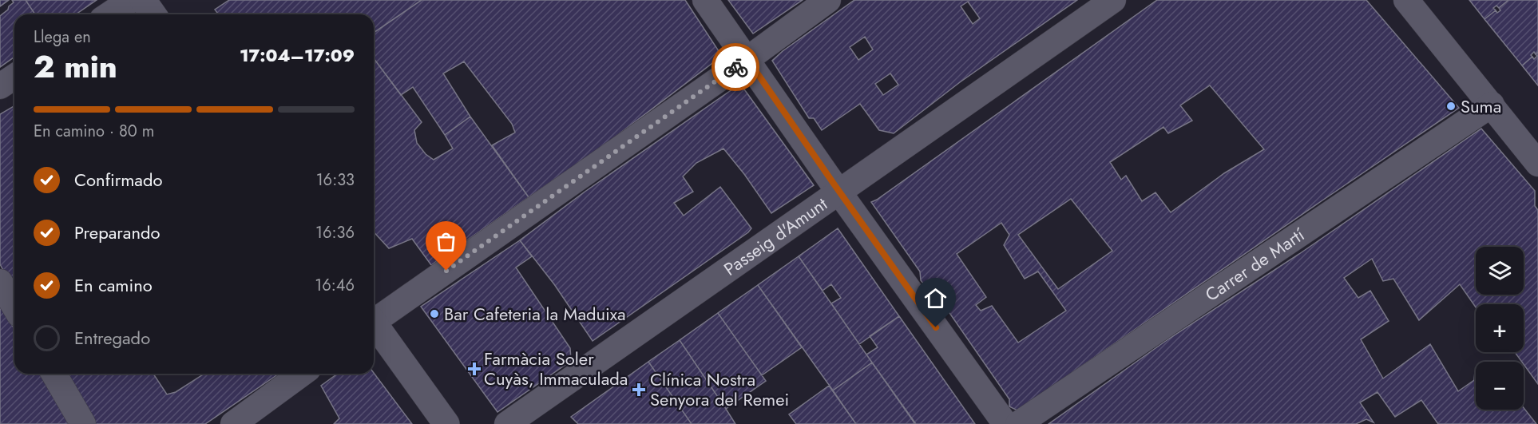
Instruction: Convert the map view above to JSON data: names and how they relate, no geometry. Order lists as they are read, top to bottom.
{
  "streets": {
    "street": ["Passeig d'Amunt", "Carrer de Martí"]
  },
  "places": {
    "other": ["Suma", "Bar Cafeteria la Maduixa"],
    "health": ["Farmàcia Soler Cuyàs, Immaculada", "Clínica Nostra Senyora del Remei"]
  },
  "page": {
    "heading": ["2 min", "Llega en", "17:04–17:09"],
    "bar": "En camino · 80 m",
    "list": [
      ["Confirmado", "16:33"],
      ["Preparando", "16:36"],
      ["En camino", "16:46"],
      "Entregado"
    ],
    "map_buttons": ["+", "−"]
  }
}
